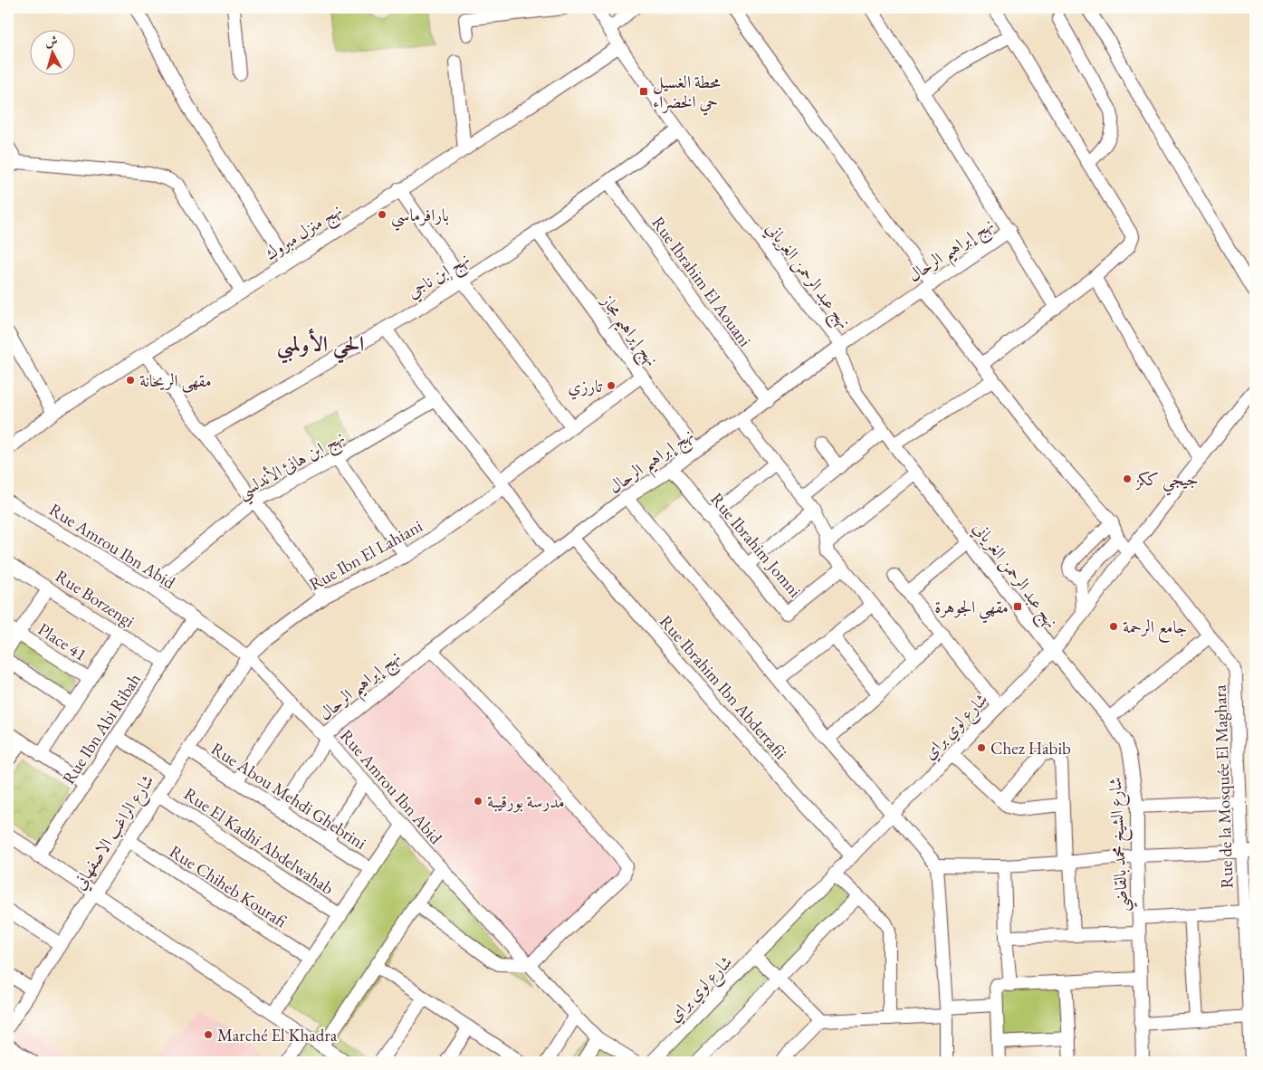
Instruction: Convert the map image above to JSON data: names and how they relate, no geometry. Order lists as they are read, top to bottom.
{
  "streets": {
    "street": [
      "نهج منزل مبروك",
      "نهج إبراهيم الرحال",
      "نهج ابن ناجي",
      "نهج عبد الرحمن الغرياني",
      "Rue Ibrahim El Aouani",
      "نهج إبراهيم مجاز",
      "نهج ابن هانئ الأندلسي",
      "Rue Ibrahim Jomni",
      "Rue Amrou Ibn Abid",
      "Rue Ibn El Lahiani",
      "Rue Borzengi",
      "Place 41",
      "Rue Ibrahim Ibn Abderrafii",
      "شارع لوي براي",
      "Rue Ibn Abi Ribah",
      "Rue de la Mosquée El Maghara",
      "Rue Abou Mehdi Ghebrini",
      "شارع الراغب الاصفهاني",
      "Rue El Kadhi Abdelwahab",
      "شارع الشيخ محمد بالقاضي",
      "Rue Chiheb Kourafi"
    ]
  },
  "crossings": [
    ["نهج منزل مبروك", "نهج عبد الرحمن الغرياني"],
    ["نهج إبراهيم الرحال", "نهج عبد الرحمن الغرياني"],
    ["نهج إبراهيم الرحال", "Rue Ibrahim El Aouani"],
    ["نهج إبراهيم الرحال", "نهج إبراهيم مجاز"],
    ["نهج إبراهيم الرحال", "Rue Ibrahim Jomni"],
    ["نهج إبراهيم الرحال", "Rue Amrou Ibn Abid"],
    ["نهج إبراهيم الرحال", "Rue Ibrahim Ibn Abderrafii"],
    ["نهج إبراهيم الرحال", "Rue Abou Mehdi Ghebrini"],
    ["نهج ابن ناجي", "نهج عبد الرحمن الغرياني"],
    ["نهج ابن ناجي", "Rue Ibrahim El Aouani"],
    ["نهج ابن ناجي", "نهج إبراهيم مجاز"],
    ["نهج عبد الرحمن الغرياني", "شارع لوي براي"],
    ["نهج عبد الرحمن الغرياني", "شارع الشيخ محمد بالقاضي"],
    ["نهج إبراهيم مجاز", "Rue Ibn El Lahiani"],
    ["نهج ابن هانئ الأندلسي", "Rue Amrou Ibn Abid"],
    ["Rue Amrou Ibn Abid", "Rue Ibn El Lahiani"],
    ["Rue Amrou Ibn Abid", "Rue Ibn Abi Ribah"],
    ["Rue Amrou Ibn Abid", "شارع الراغب الاصفهاني"],
    ["Rue Ibn El Lahiani", "شارع الراغب الاصفهاني"],
    ["Rue Borzengi", "Rue Ibn Abi Ribah"],
    ["Rue Ibrahim Ibn Abderrafii", "شارع لوي براي"],
    ["شارع لوي براي", "Rue de la Mosquée El Maghara"],
    ["شارع لوي براي", "شارع الشيخ محمد بالقاضي"],
    ["Rue Abou Mehdi Ghebrini", "شارع الراغب الاصفهاني"],
    ["شارع الراغب الاصفهاني", "Rue El Kadhi Abdelwahab"],
    ["شارع الراغب الاصفهاني", "Rue Chiheb Kourafi"]
  ],
  "districts": ["الحي الأولمبي"],
  "places": {
    "transit": ["محطة الغسيل حي الخضراء", "مقهي الجوهرة"],
    "other": [
      "بارافرماسي",
      "مقهى الريحانة",
      "تارزي",
      "جيجي ككز",
      "جامع الرحمة",
      "Chez Habib",
      "مدرسة بورقيبة",
      "Marché El Khadra"
    ]
  },
  "north": "top"
}
